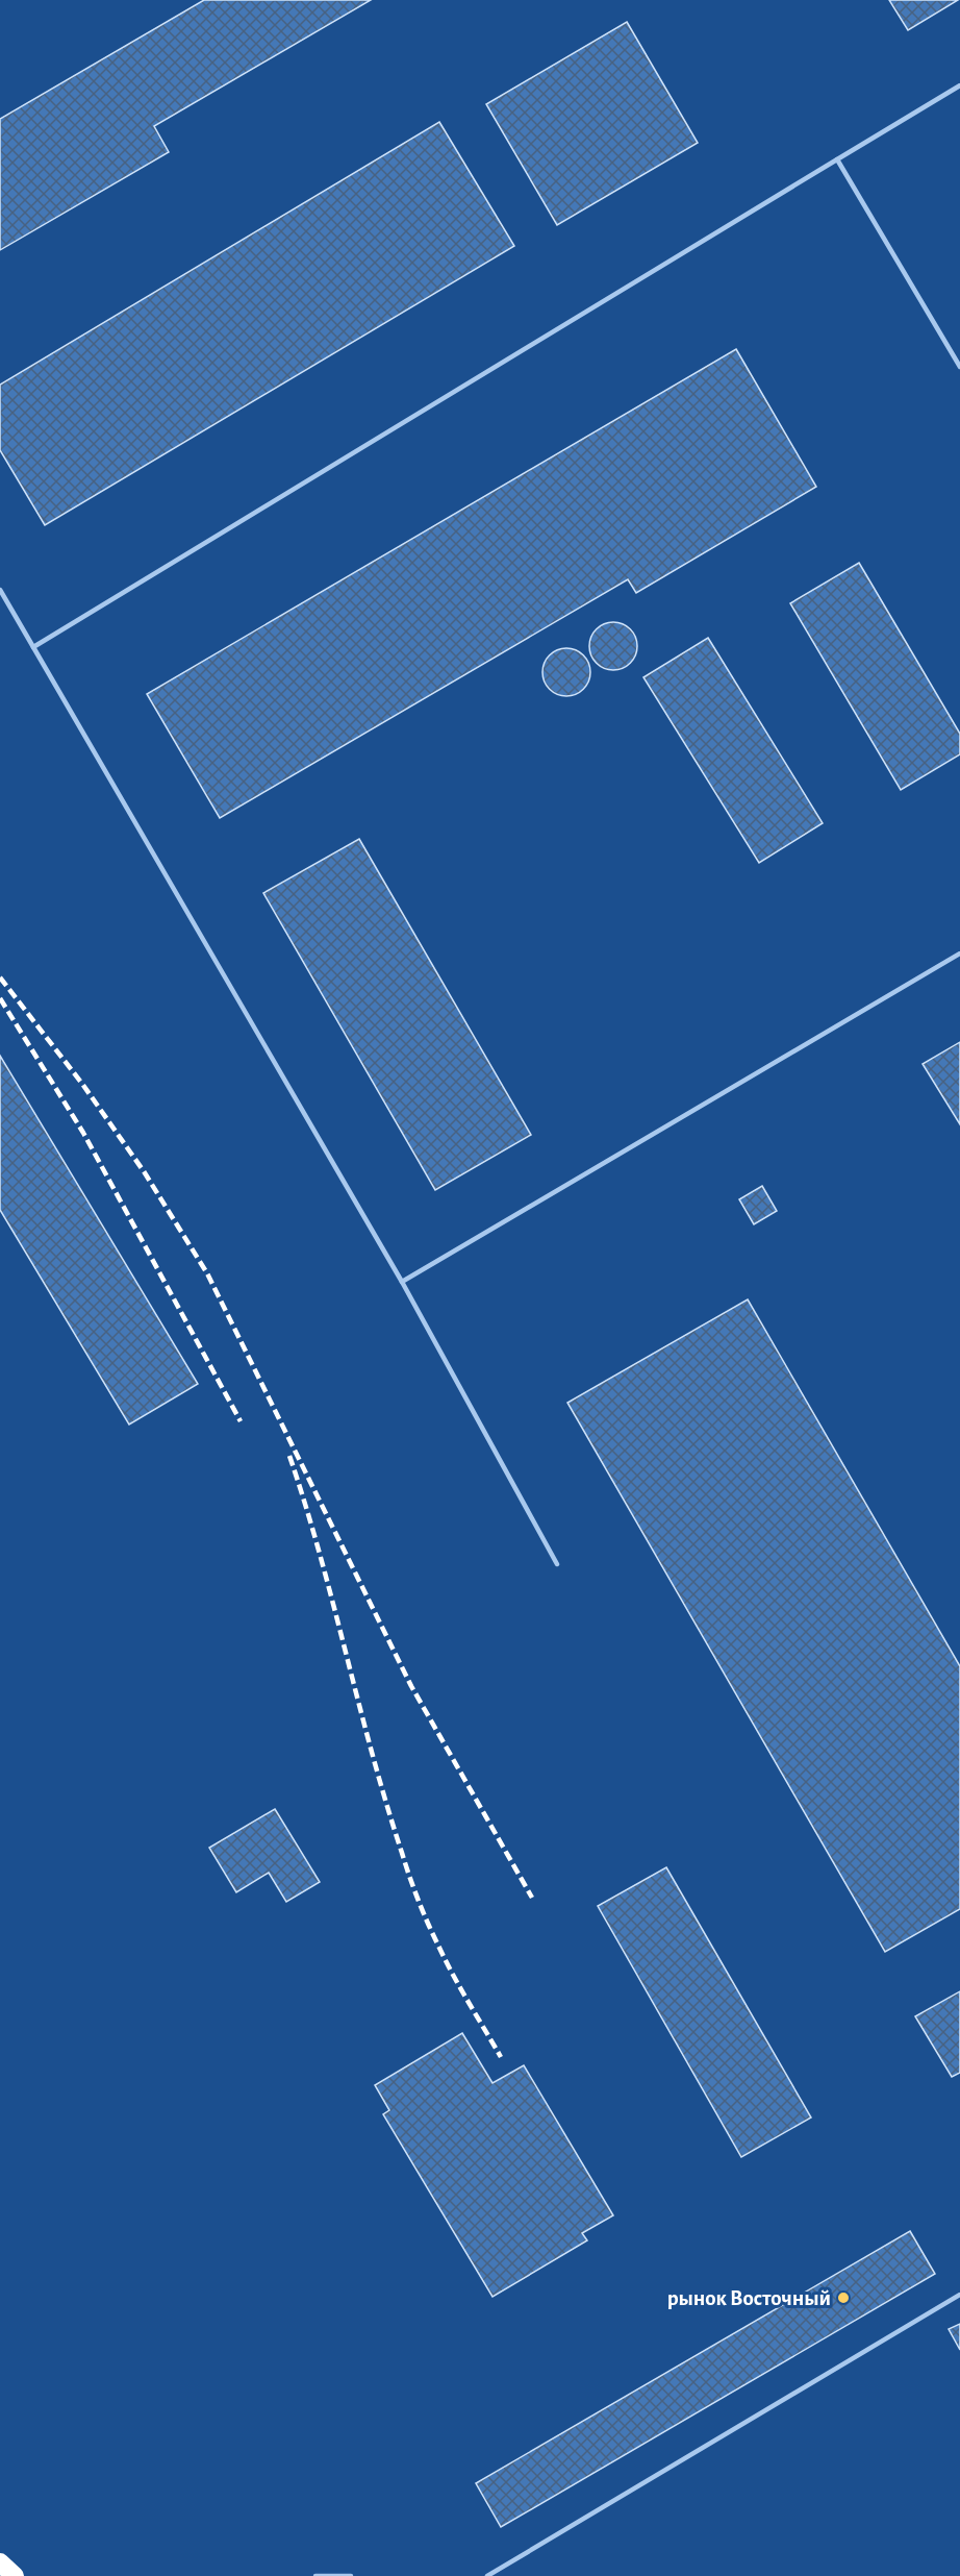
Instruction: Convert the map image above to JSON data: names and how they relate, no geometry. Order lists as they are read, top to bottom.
{
  "places": ["рынок Восточный"]
}
